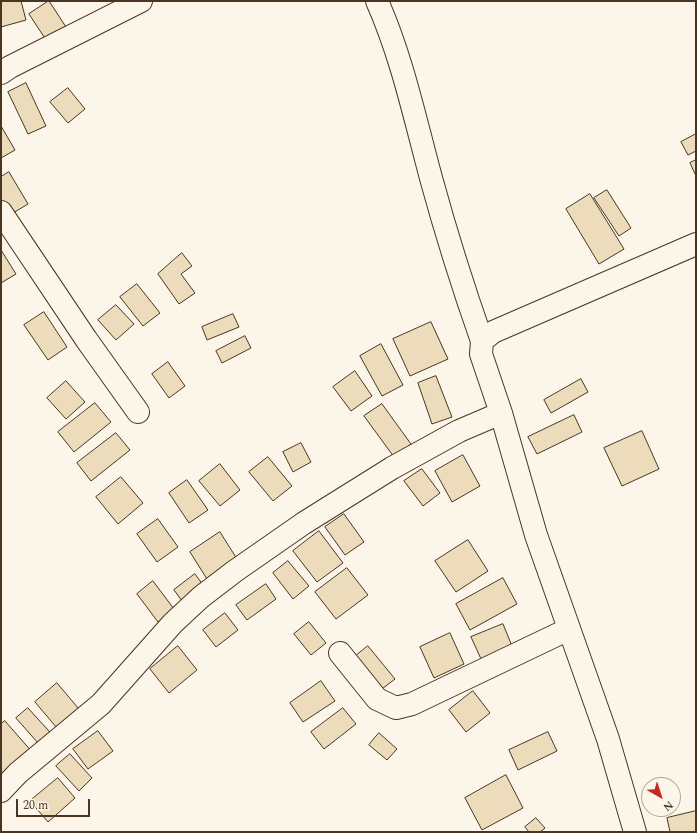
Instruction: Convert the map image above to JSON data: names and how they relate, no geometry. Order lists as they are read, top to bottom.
{
  "scale_bar": "20 m",
  "north": "bottom right"
}
